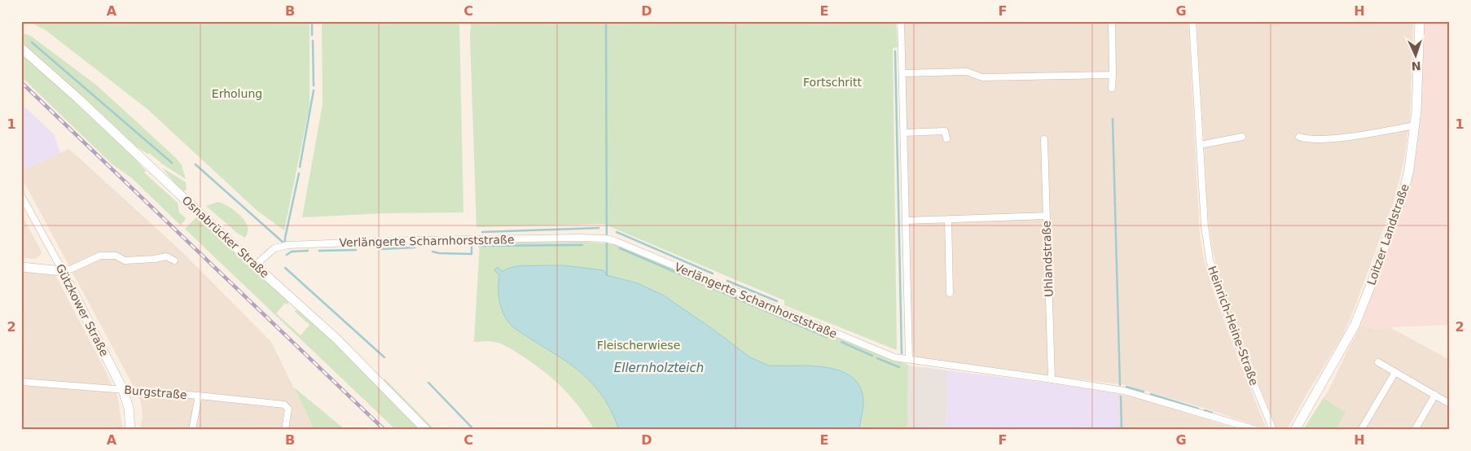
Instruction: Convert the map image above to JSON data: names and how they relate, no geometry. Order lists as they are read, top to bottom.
{
  "streets": {
    "main road": ["Loitzer Landstraße", "Osnabrücker Straße", "Gützkower Straße"],
    "street": [
      "Verlängerte Scharnhorststraße",
      "Uhlandstraße",
      "Heinrich-Heine-Straße",
      "Burgstraße"
    ]
  },
  "crossings": [
    ["Osnabrücker Straße", "Verlängerte Scharnhorststraße"],
    ["Verlängerte Scharnhorststraße", "Uhlandstraße"],
    ["Gützkower Straße", "Burgstraße"]
  ],
  "water": ["Ellernholzteich"],
  "parks": ["Fortschritt", "Erholung", "Fleischerwiese"],
  "north": "bottom",
  "grid": {
    "columns": [
      "A",
      "B",
      "C",
      "D",
      "E",
      "F",
      "G",
      "H"
    ],
    "rows": ["1", "2"]
  }
}
